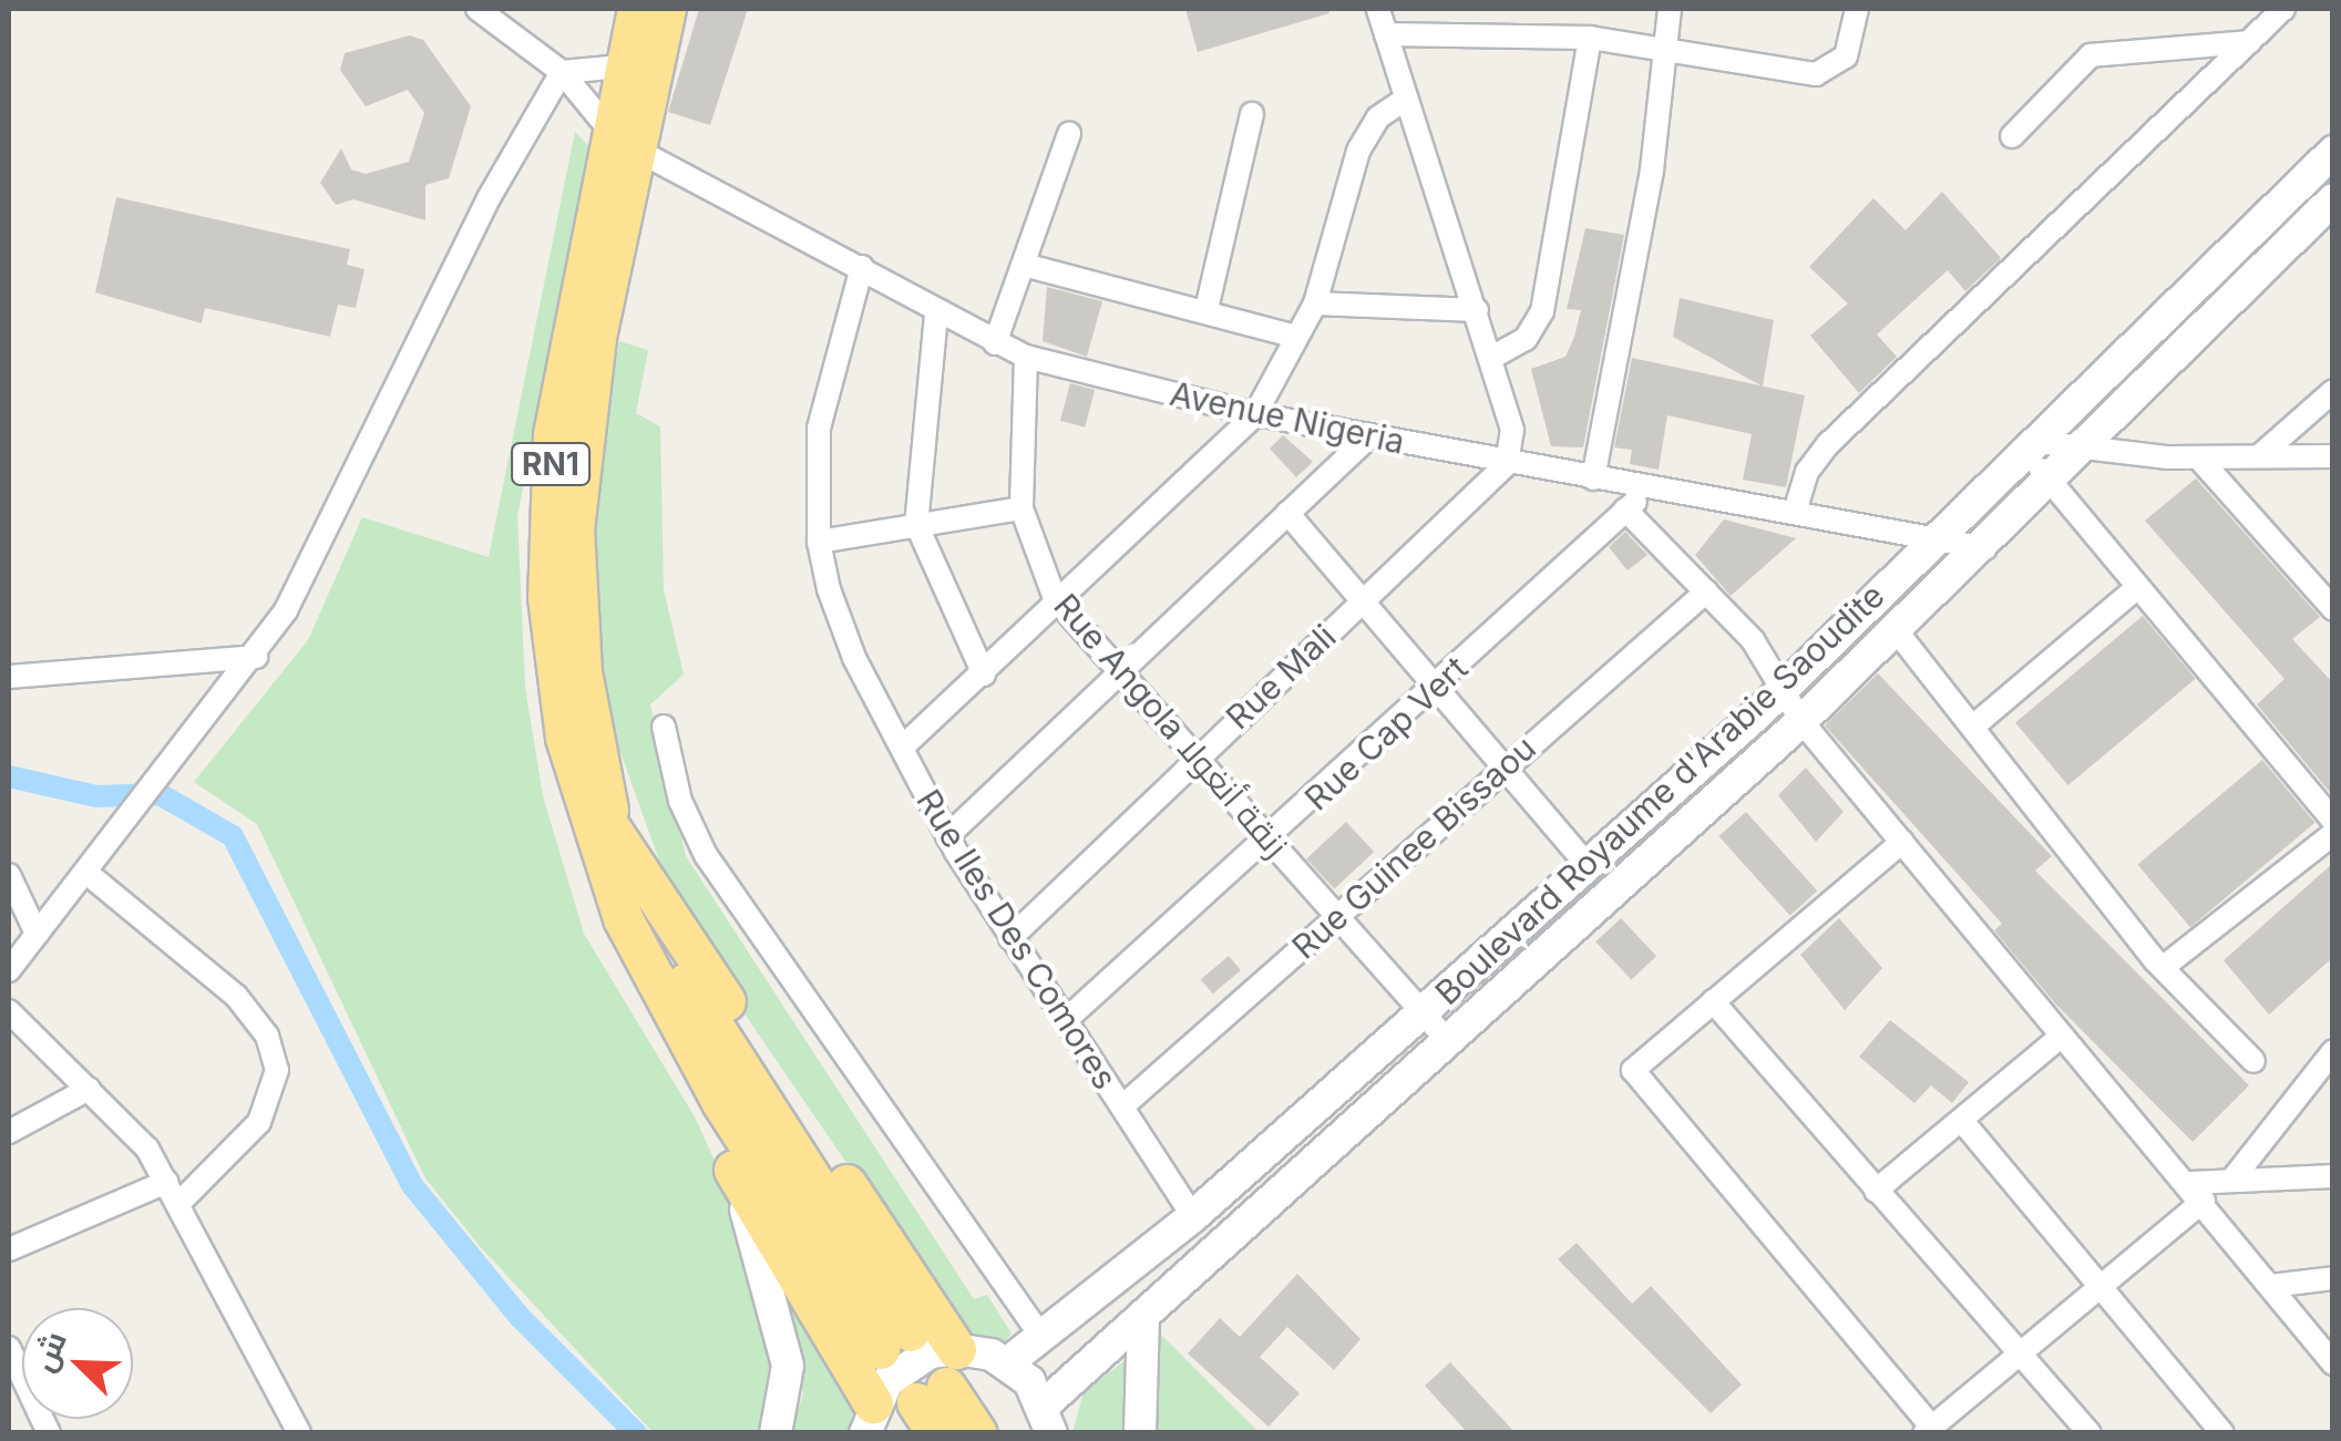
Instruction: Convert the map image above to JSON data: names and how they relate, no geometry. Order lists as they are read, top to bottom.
{
  "streets": {
    "highway": ["RN1"],
    "main road": ["Boulevard Royaume d'Arabie Saoudite"],
    "street": [
      "Avenue Nigeria",
      "Rue Mali",
      "Rue Angola زنقة أنغولا",
      "Rue Cap Vert",
      "Rue Guinee Bissaou",
      "Rue Iles Des Comores"
    ]
  },
  "crossings": [
    ["Avenue Nigeria", "RN1"],
    ["Avenue Nigeria", "Rue Mali"],
    ["Avenue Nigeria", "Rue Angola زنقة أنغولا"],
    ["Avenue Nigeria", "Rue Cap Vert"],
    ["Avenue Nigeria", "Boulevard Royaume d'Arabie Saoudite"],
    ["Avenue Nigeria", "Rue Iles Des Comores"],
    ["Rue Mali", "Rue Angola زنقة أنغولا"],
    ["Rue Mali", "Rue Iles Des Comores"],
    ["Rue Angola زنقة أنغولا", "Rue Cap Vert"],
    ["Rue Angola زنقة أنغولا", "Boulevard Royaume d'Arabie Saoudite"],
    ["Rue Angola زنقة أنغولا", "Rue Guinee Bissaou"],
    ["Rue Cap Vert", "Rue Iles Des Comores"],
    ["Boulevard Royaume d'Arabie Saoudite", "Rue Iles Des Comores"],
    ["Rue Guinee Bissaou", "Rue Iles Des Comores"]
  ],
  "north": "top left"
}
